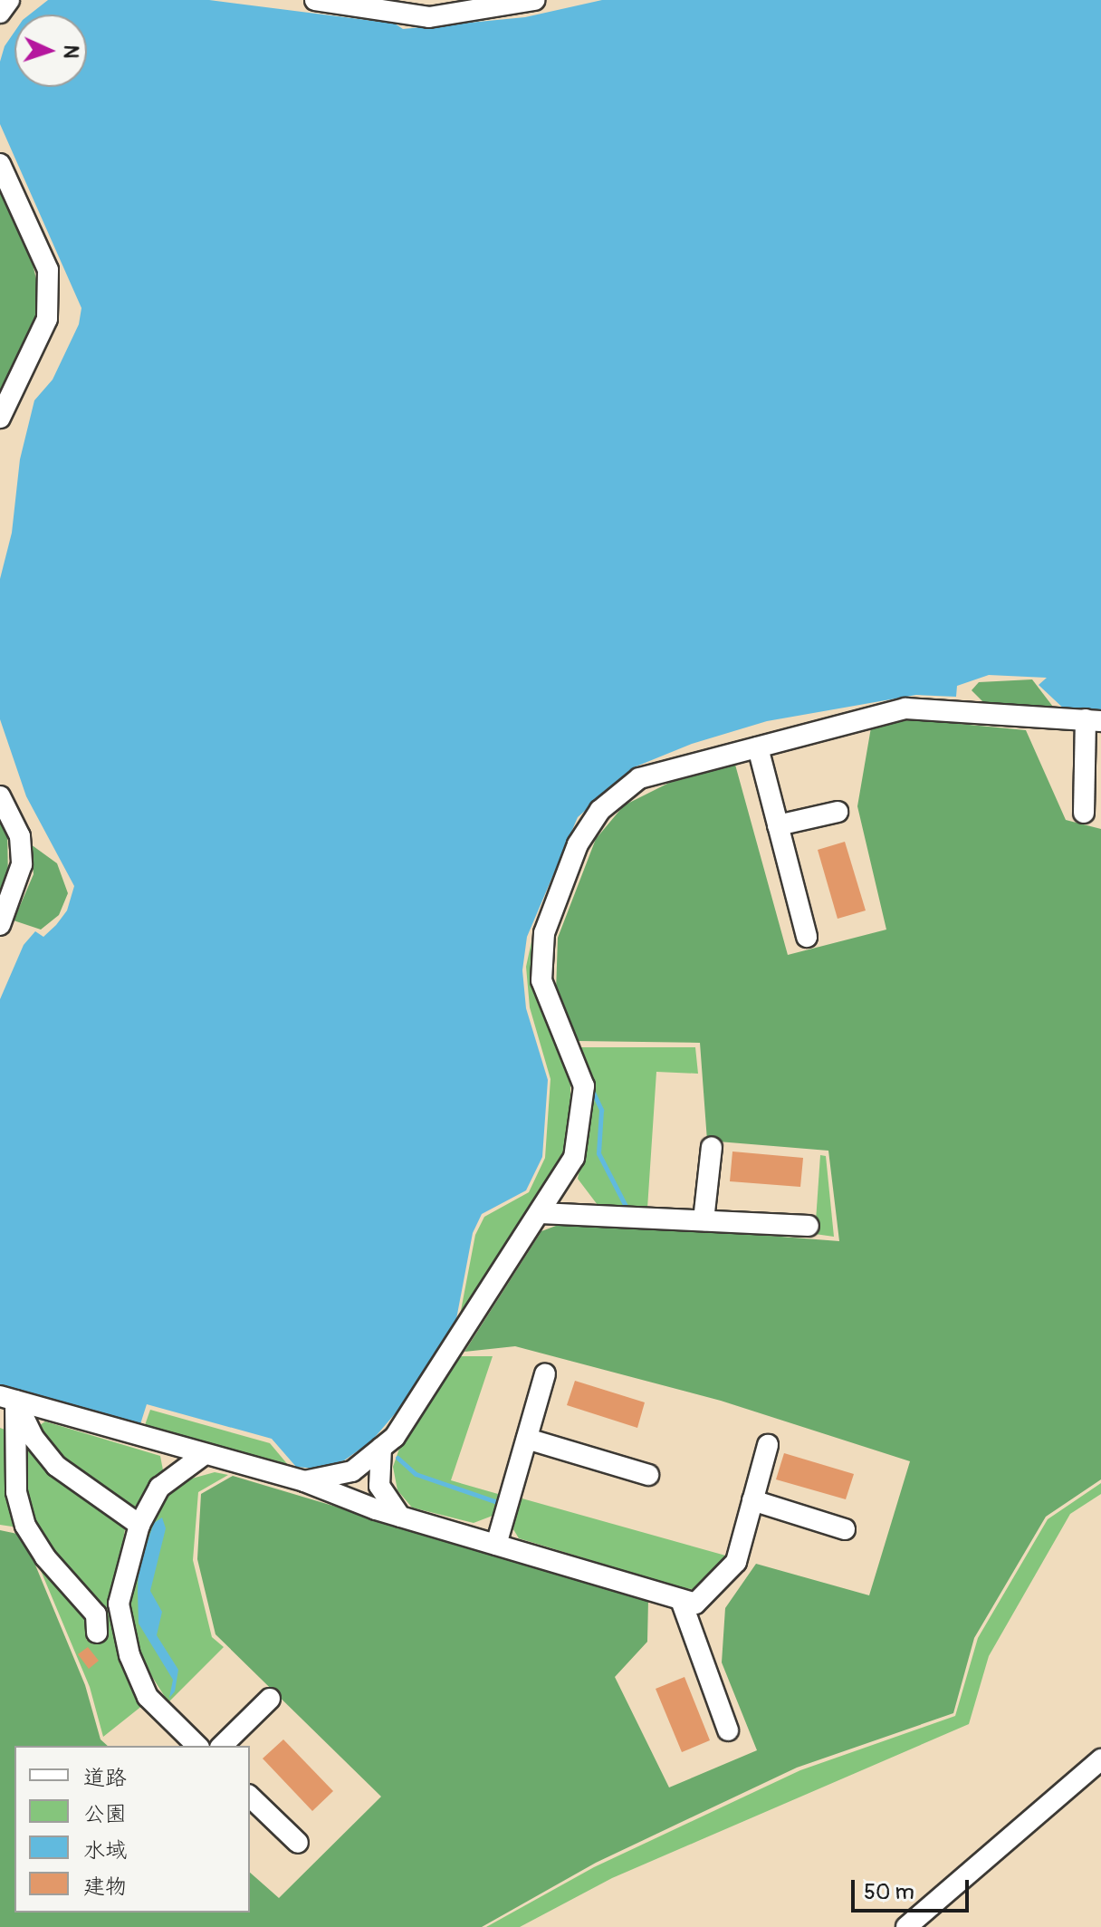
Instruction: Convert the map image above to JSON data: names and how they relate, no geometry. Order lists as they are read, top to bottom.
{
  "legend": [
    "道路",
    "公園",
    "水域",
    "建物"
  ],
  "scale_bar": "50 m",
  "north": "right"
}
